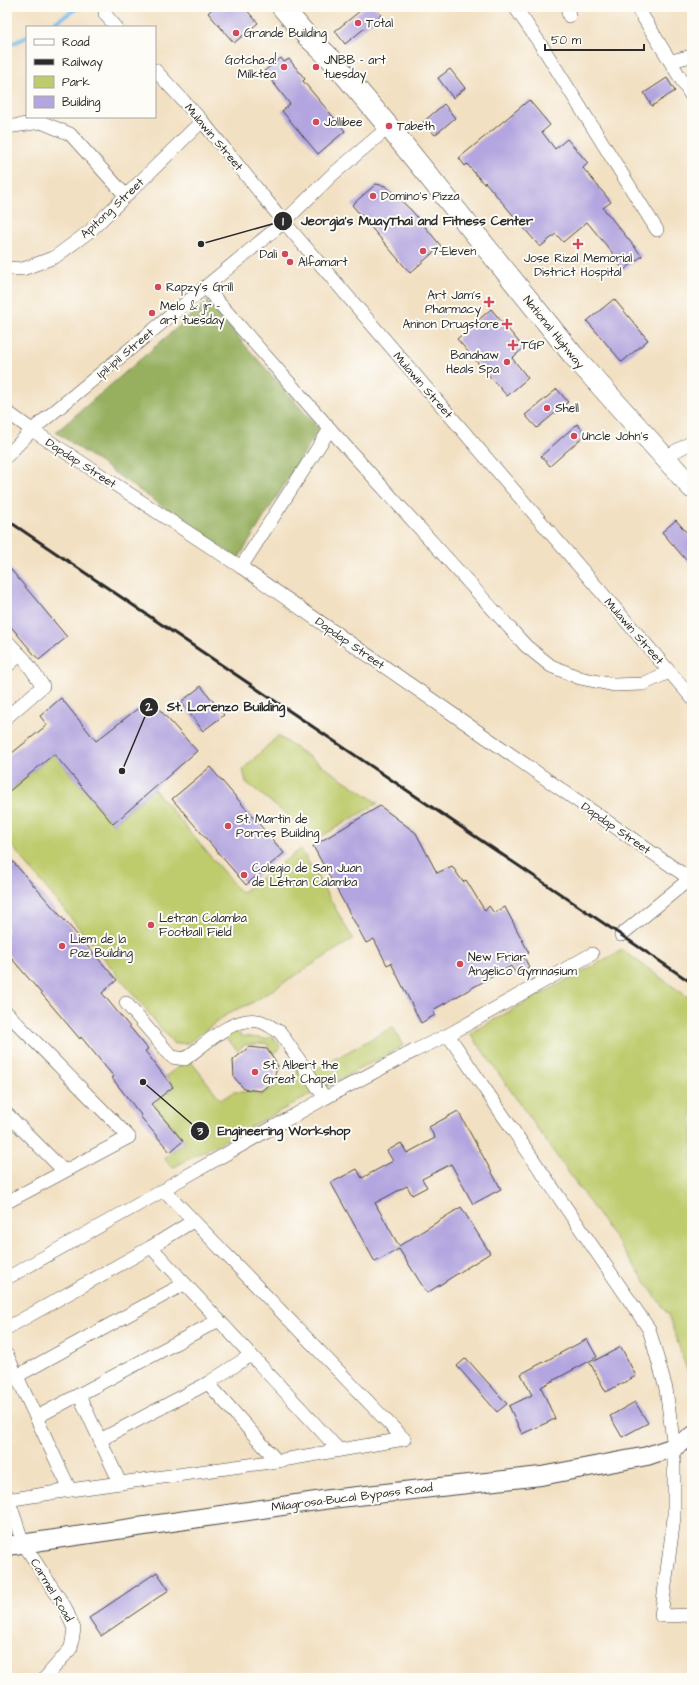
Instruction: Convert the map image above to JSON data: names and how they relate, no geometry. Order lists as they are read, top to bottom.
{
  "streets": {
    "main road": ["National Highway", "Milagrosa-Bucal Bypass Road"],
    "street": [
      "Mulawin Street",
      "Apitong Street",
      "Ipil-ipil Street",
      "Dapdap Street",
      "Carmel Road"
    ]
  },
  "crossings": [
    ["Mulawin Street", "Apitong Street"],
    ["Mulawin Street", "Ipil-ipil Street"],
    ["National Highway", "Ipil-ipil Street"],
    ["Ipil-ipil Street", "Dapdap Street"],
    ["Milagrosa-Bucal Bypass Road", "Carmel Road"]
  ],
  "places": {
    "other": [
      "Total",
      "Grande Building",
      "Gotcha-a! Milktea",
      "JNBB - art tuesday",
      "Jollibee",
      "Tabeth",
      "Domino's Pizza",
      "Jeorgia's MuayThai and Fitness Center",
      "7-Eleven",
      "Dali",
      "Alfamart",
      "Rapzy's Grill",
      "Melo & jr - art tuesday",
      "Banahaw Heals Spa",
      "Shell",
      "Uncle John's",
      "St. Lorenzo Building",
      "St. Martin de Porres Building",
      "Colegio de San Juan de Letran Calamba",
      "Letran Calamba Football Field",
      "Liem de la Paz Building",
      "New Friar Angelico Gymnasium",
      "St. Albert the Great Chapel",
      "Engineering Workshop"
    ],
    "health": [
      "Jose Rizal Memorial District Hospital",
      "Art Jam's Pharmacy",
      "Aninon Drugstore",
      "TGP"
    ]
  },
  "legend": [
    "Road",
    "Railway",
    "Park",
    "Building"
  ],
  "scale_bar": "50 m"
}
